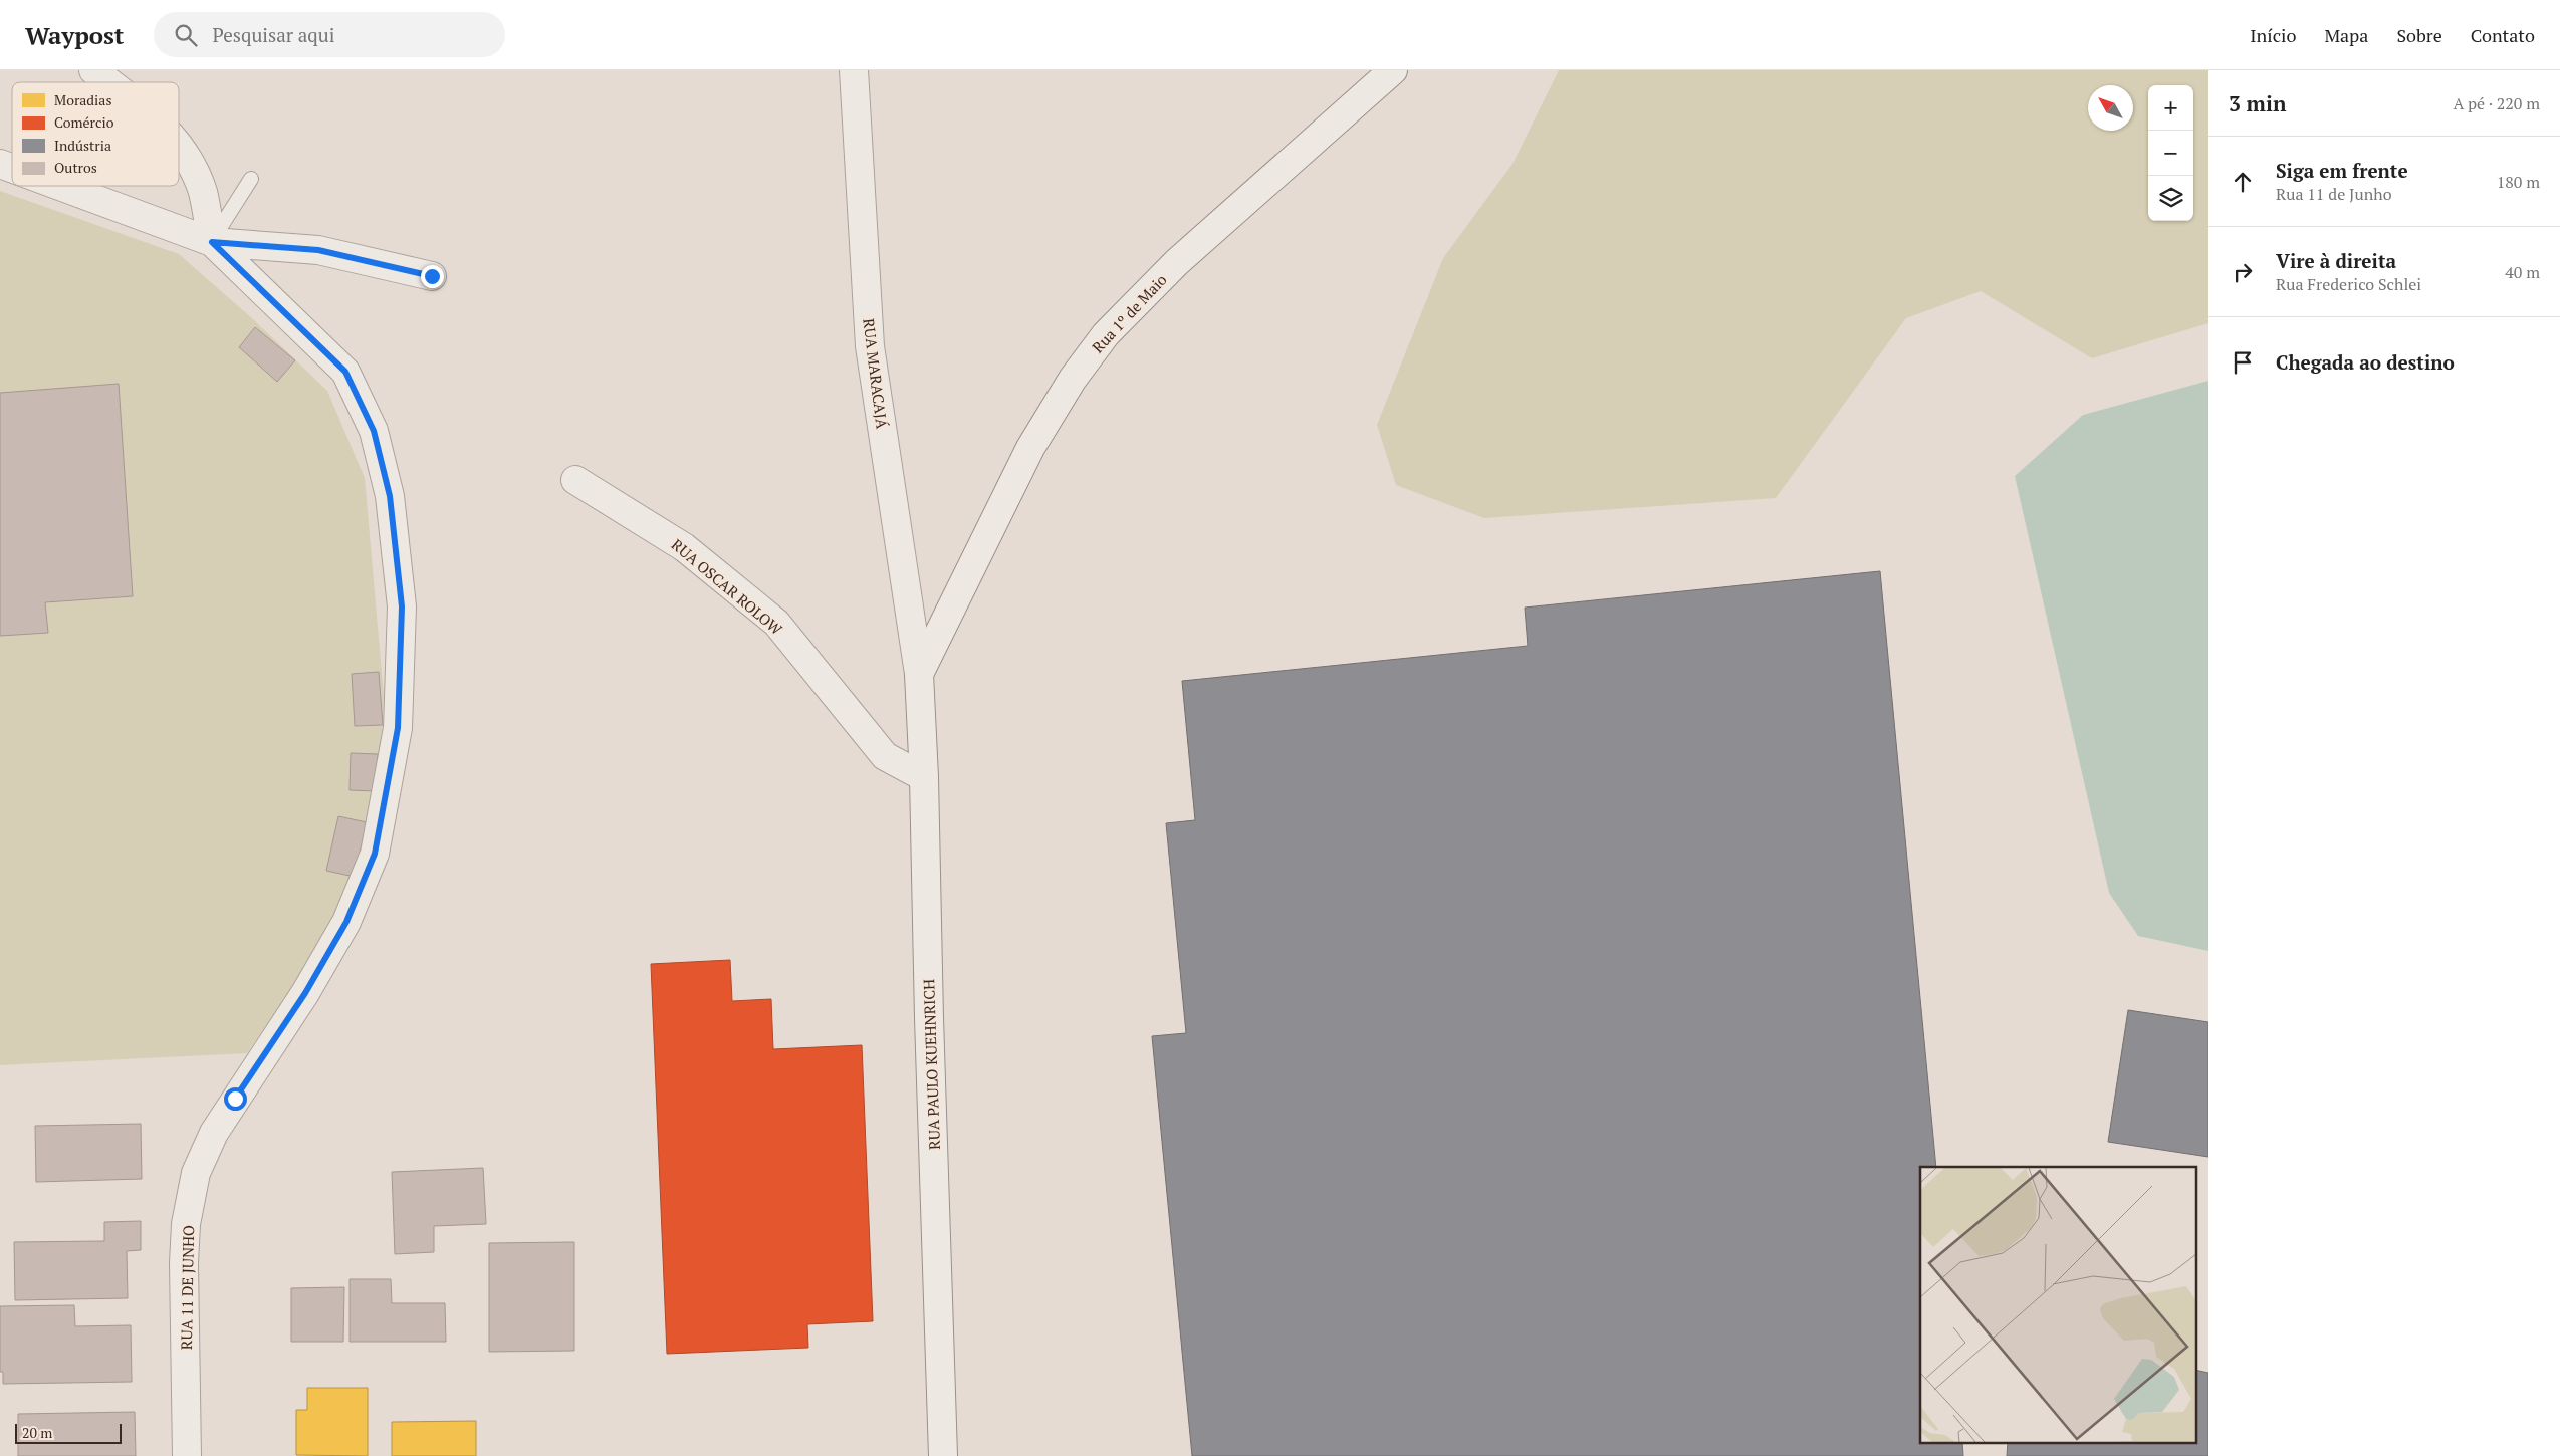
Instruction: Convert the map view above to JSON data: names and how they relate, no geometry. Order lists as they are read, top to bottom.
{
  "streets": {
    "street": [
      "Rua 1º de Maio",
      "RUA MARACAJÁ",
      "RUA OSCAR ROLOW",
      "RUA PAULO KUEHNRICH",
      "RUA 11 DE JUNHO"
    ]
  },
  "crossings": [
    ["Rua 1º de Maio", "RUA MARACAJÁ"],
    ["Rua 1º de Maio", "RUA PAULO KUEHNRICH"],
    ["RUA MARACAJÁ", "RUA PAULO KUEHNRICH"],
    ["RUA OSCAR ROLOW", "RUA PAULO KUEHNRICH"]
  ],
  "legend": [
    "Moradias",
    "Comércio",
    "Indústria",
    "Outros"
  ],
  "scale_bar": "20 m",
  "north": "top left",
  "page": {
    "header": "Waypost",
    "search": "Pesquisar aqui",
    "nav": [
      "Início",
      "Mapa",
      "Sobre",
      "Contato"
    ],
    "heading": ["3 min", "A pé · 220 m"],
    "map_buttons": ["+", "−"],
    "list": [
      ["Siga em frente", "Rua 11 de Junho", "180 m"],
      ["Vire à direita", "Rua Frederico Schlei", "40 m"],
      "Chegada ao destino"
    ],
    "scale": "20 m"
  }
}
